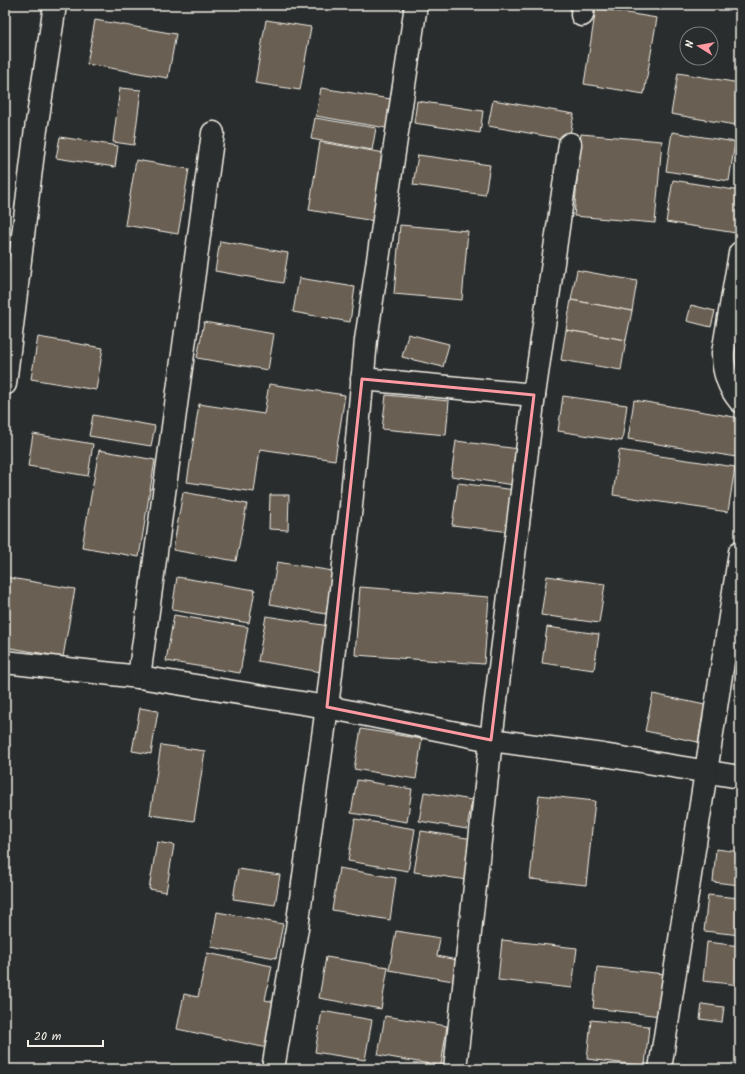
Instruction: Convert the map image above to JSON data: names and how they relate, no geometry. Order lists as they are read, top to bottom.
{
  "scale_bar": "20 m",
  "north": "left"
}
